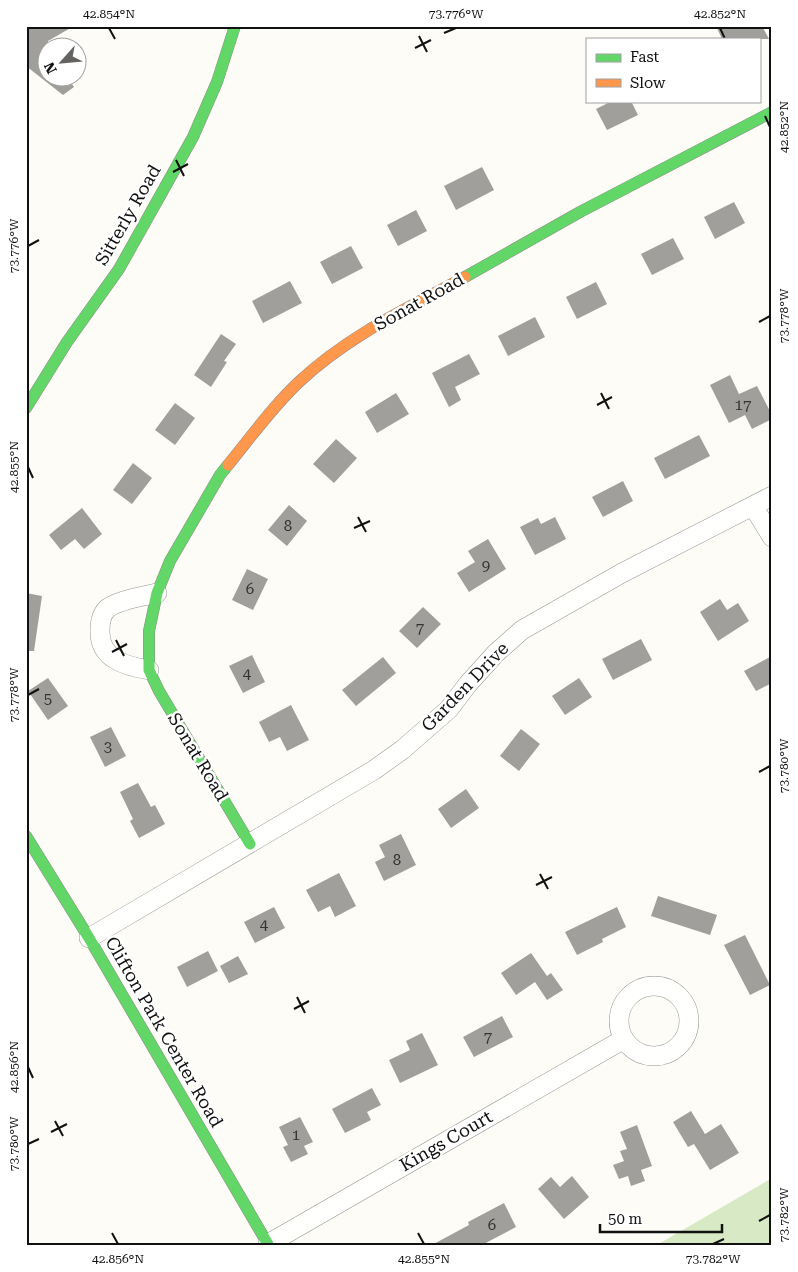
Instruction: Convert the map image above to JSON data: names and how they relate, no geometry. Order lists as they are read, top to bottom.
{
  "streets": {
    "street": [
      "Sitterly Road",
      "Sonat Road",
      "Garden Drive",
      "Clifton Park Center Road",
      "Kings Court"
    ]
  },
  "crossings": [
    ["Sonat Road", "Garden Drive"],
    ["Garden Drive", "Clifton Park Center Road"],
    ["Clifton Park Center Road", "Kings Court"]
  ],
  "house_numbers": [
    "17",
    "8",
    "9",
    "6",
    "7",
    "4",
    "5",
    "3",
    "8",
    "4",
    "7",
    "1",
    "6"
  ],
  "legend": ["Fast", "Slow"],
  "scale_bar": "50 m",
  "north": "bottom left",
  "coordinates": [
    "42.854°N",
    "73.776°W",
    "42.852°N",
    "73.778°W",
    "42.855°N",
    "73.780°W",
    "42.856°N",
    "73.782°W"
  ]
}
